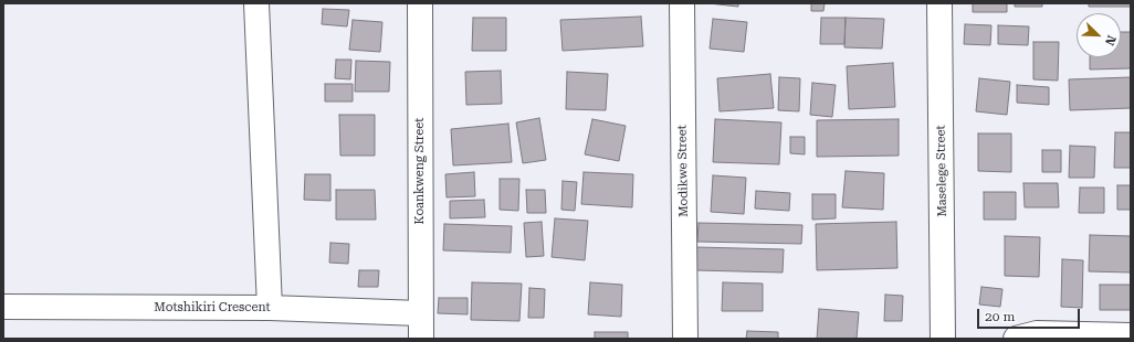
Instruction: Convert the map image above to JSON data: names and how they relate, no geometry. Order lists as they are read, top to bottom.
{
  "streets": {
    "street": [
      "Koankweng Street",
      "Modikwe Street",
      "Maselege Street",
      "Motshikiri Crescent"
    ]
  },
  "crossings": [
    ["Koankweng Street", "Motshikiri Crescent"]
  ],
  "scale_bar": "20 m",
  "north": "bottom right"
}
